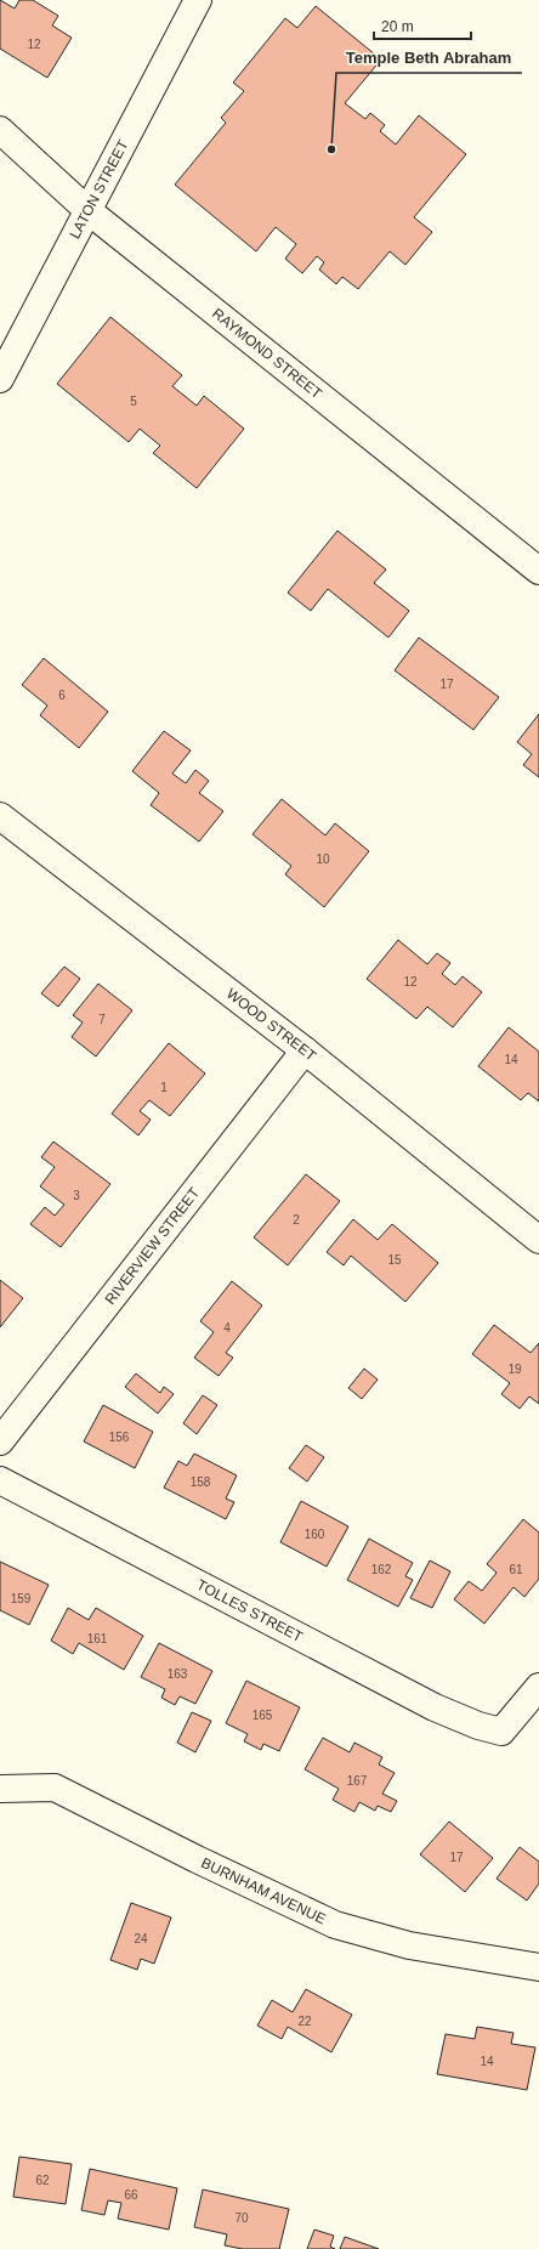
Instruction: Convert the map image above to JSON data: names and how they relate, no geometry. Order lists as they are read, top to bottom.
{
  "streets": {
    "street": [
      "LATON STREET",
      "RAYMOND STREET",
      "WOOD STREET",
      "RIVERVIEW STREET",
      "TOLLES STREET",
      "BURNHAM AVENUE"
    ]
  },
  "crossings": [
    ["LATON STREET", "RAYMOND STREET"],
    ["WOOD STREET", "RIVERVIEW STREET"]
  ],
  "places": ["Temple Beth Abraham"],
  "house_numbers": [
    "12",
    "5",
    "17",
    "6",
    "10",
    "12",
    "7",
    "14",
    "1",
    "3",
    "2",
    "15",
    "4",
    "19",
    "156",
    "158",
    "160",
    "162",
    "61",
    "159",
    "161",
    "163",
    "165",
    "167",
    "17",
    "24",
    "22",
    "14",
    "62",
    "66",
    "70"
  ],
  "scale_bar": "20 m"
}
